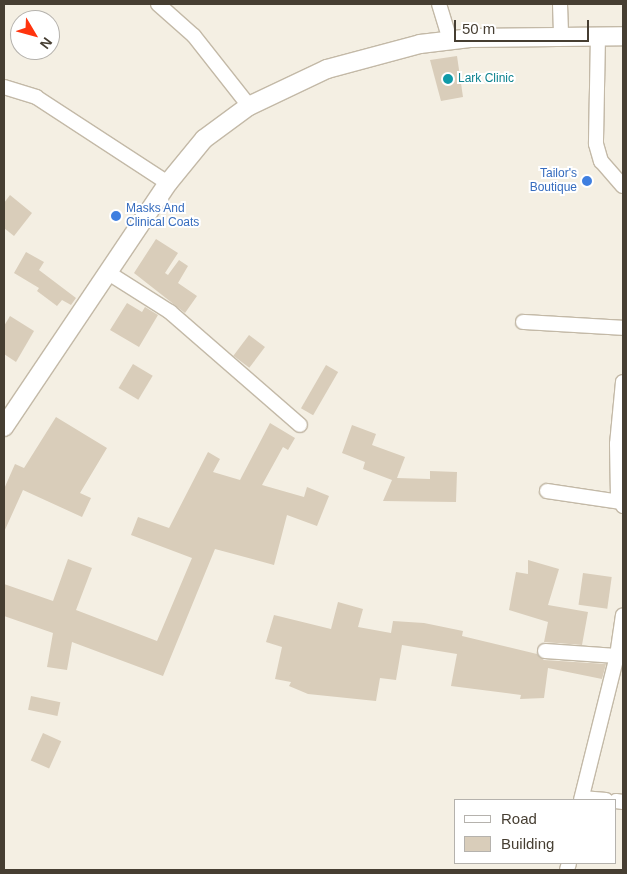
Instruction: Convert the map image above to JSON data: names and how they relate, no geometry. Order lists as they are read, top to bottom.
{
  "places": ["Lark Clinic", "Tailor's Boutique", "Masks And Clinical Coats"],
  "legend": ["Road", "Building"],
  "scale_bar": "50 m",
  "north": "bottom right"
}
